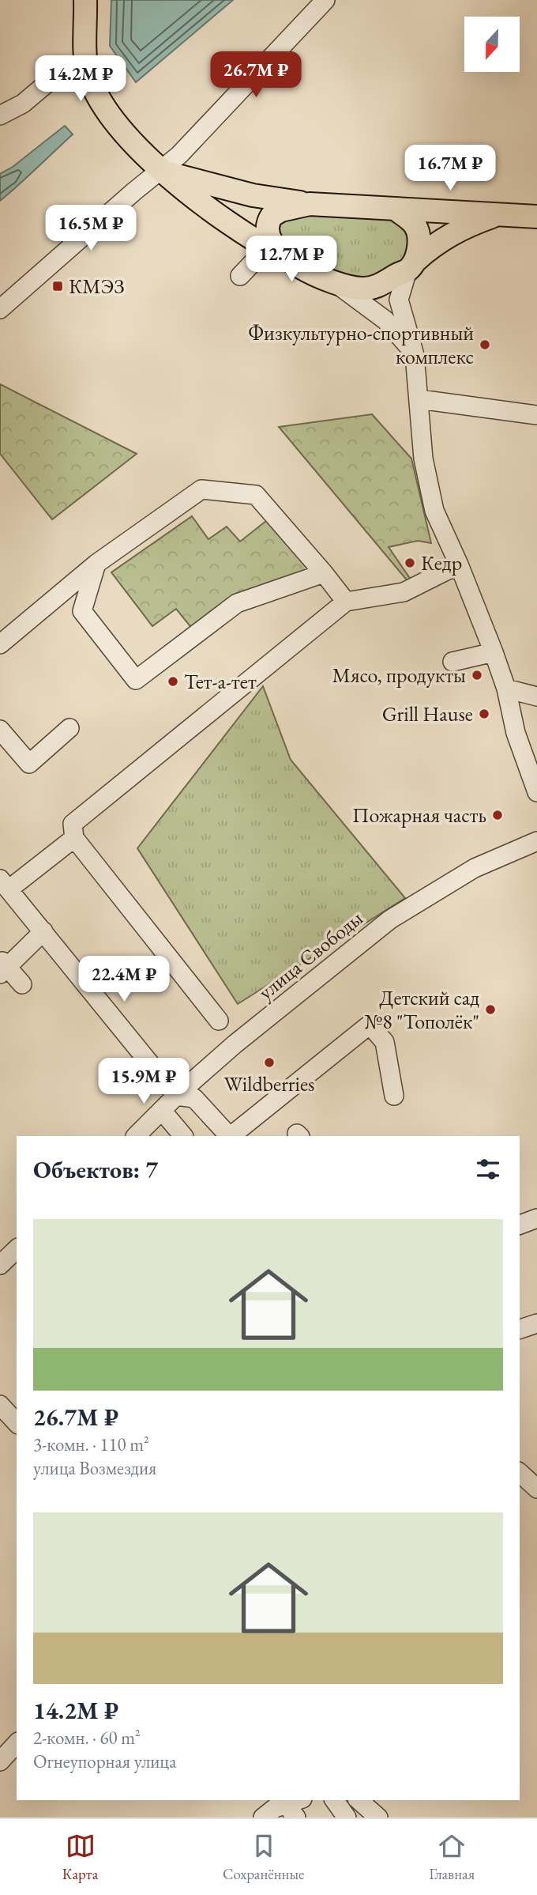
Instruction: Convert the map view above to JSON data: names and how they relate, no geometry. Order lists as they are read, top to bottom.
{
  "streets": {
    "street": ["улица Свободы"]
  },
  "places": {
    "transit": ["КМЭЗ"],
    "other": [
      "Физкультурно-спортивный комплекс",
      "Кедр",
      "Мясо, продукты",
      "Тет-а-тет",
      "Grill Hause",
      "Пожарная часть",
      "Детский сад №8 \"Тополёк\"",
      "Wildberries"
    ]
  },
  "north": "bottom",
  "page": {
    "price": [
      "26.7M ₽",
      "14.2M ₽",
      "16.7M ₽",
      "16.5M ₽",
      "12.7M ₽",
      "22.4M ₽",
      "15.9M ₽"
    ],
    "heading": "Объектов: 7",
    "list": [
      {
        "name": "26.7M ₽",
        "note": "3-комн. · 110 m² · улица Возмездия"
      },
      {
        "name": "14.2M ₽",
        "note": "2-комн. · 60 m² · Огнеупорная улица"
      }
    ],
    "tabs": ["Карта", "Сохранённые", "Главная"]
  }
}
